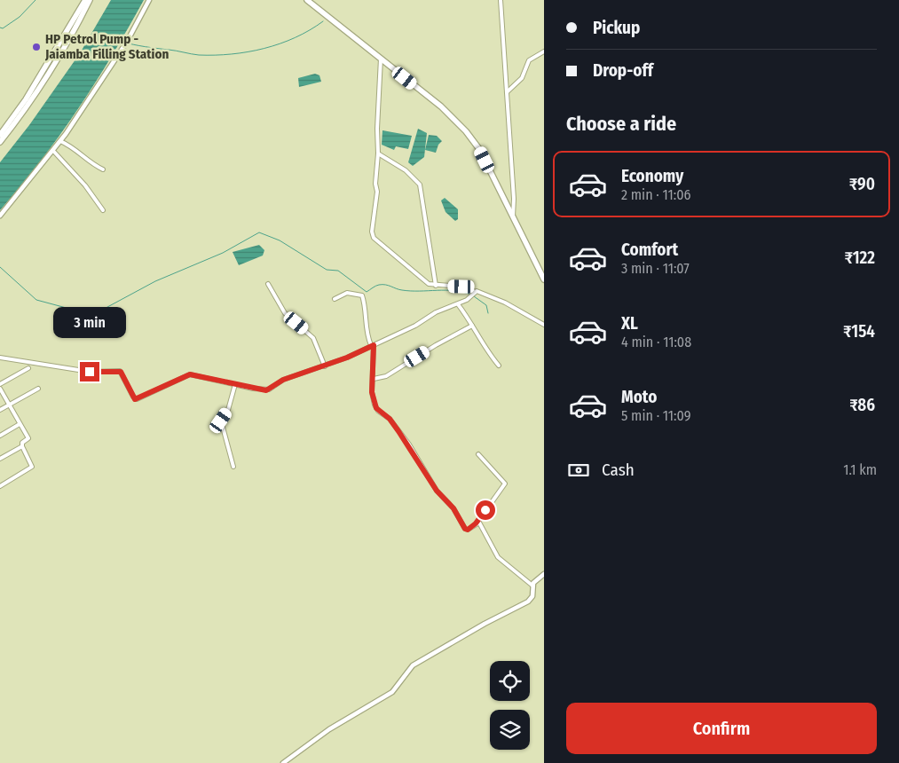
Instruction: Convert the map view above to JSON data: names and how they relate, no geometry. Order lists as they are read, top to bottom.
{
  "places": ["HP Petrol Pump - Jaiamba Filling Station"],
  "page": {
    "banner": ["Pickup", "Drop-off"],
    "heading": "Choose a ride",
    "list": [
      {
        "name": "Economy",
        "note": "2 min · 11:06",
        "value": "₹90"
      },
      {
        "name": "Comfort",
        "note": "3 min · 11:07",
        "value": "₹122"
      },
      {
        "name": "XL",
        "note": "4 min · 11:08",
        "value": "₹154"
      },
      {
        "name": "Moto",
        "note": "5 min · 11:09",
        "value": "₹86"
      }
    ],
    "bubble": "3 min",
    "pay": ["Cash", "1.1 km"],
    "buttons": "Confirm"
  }
}
